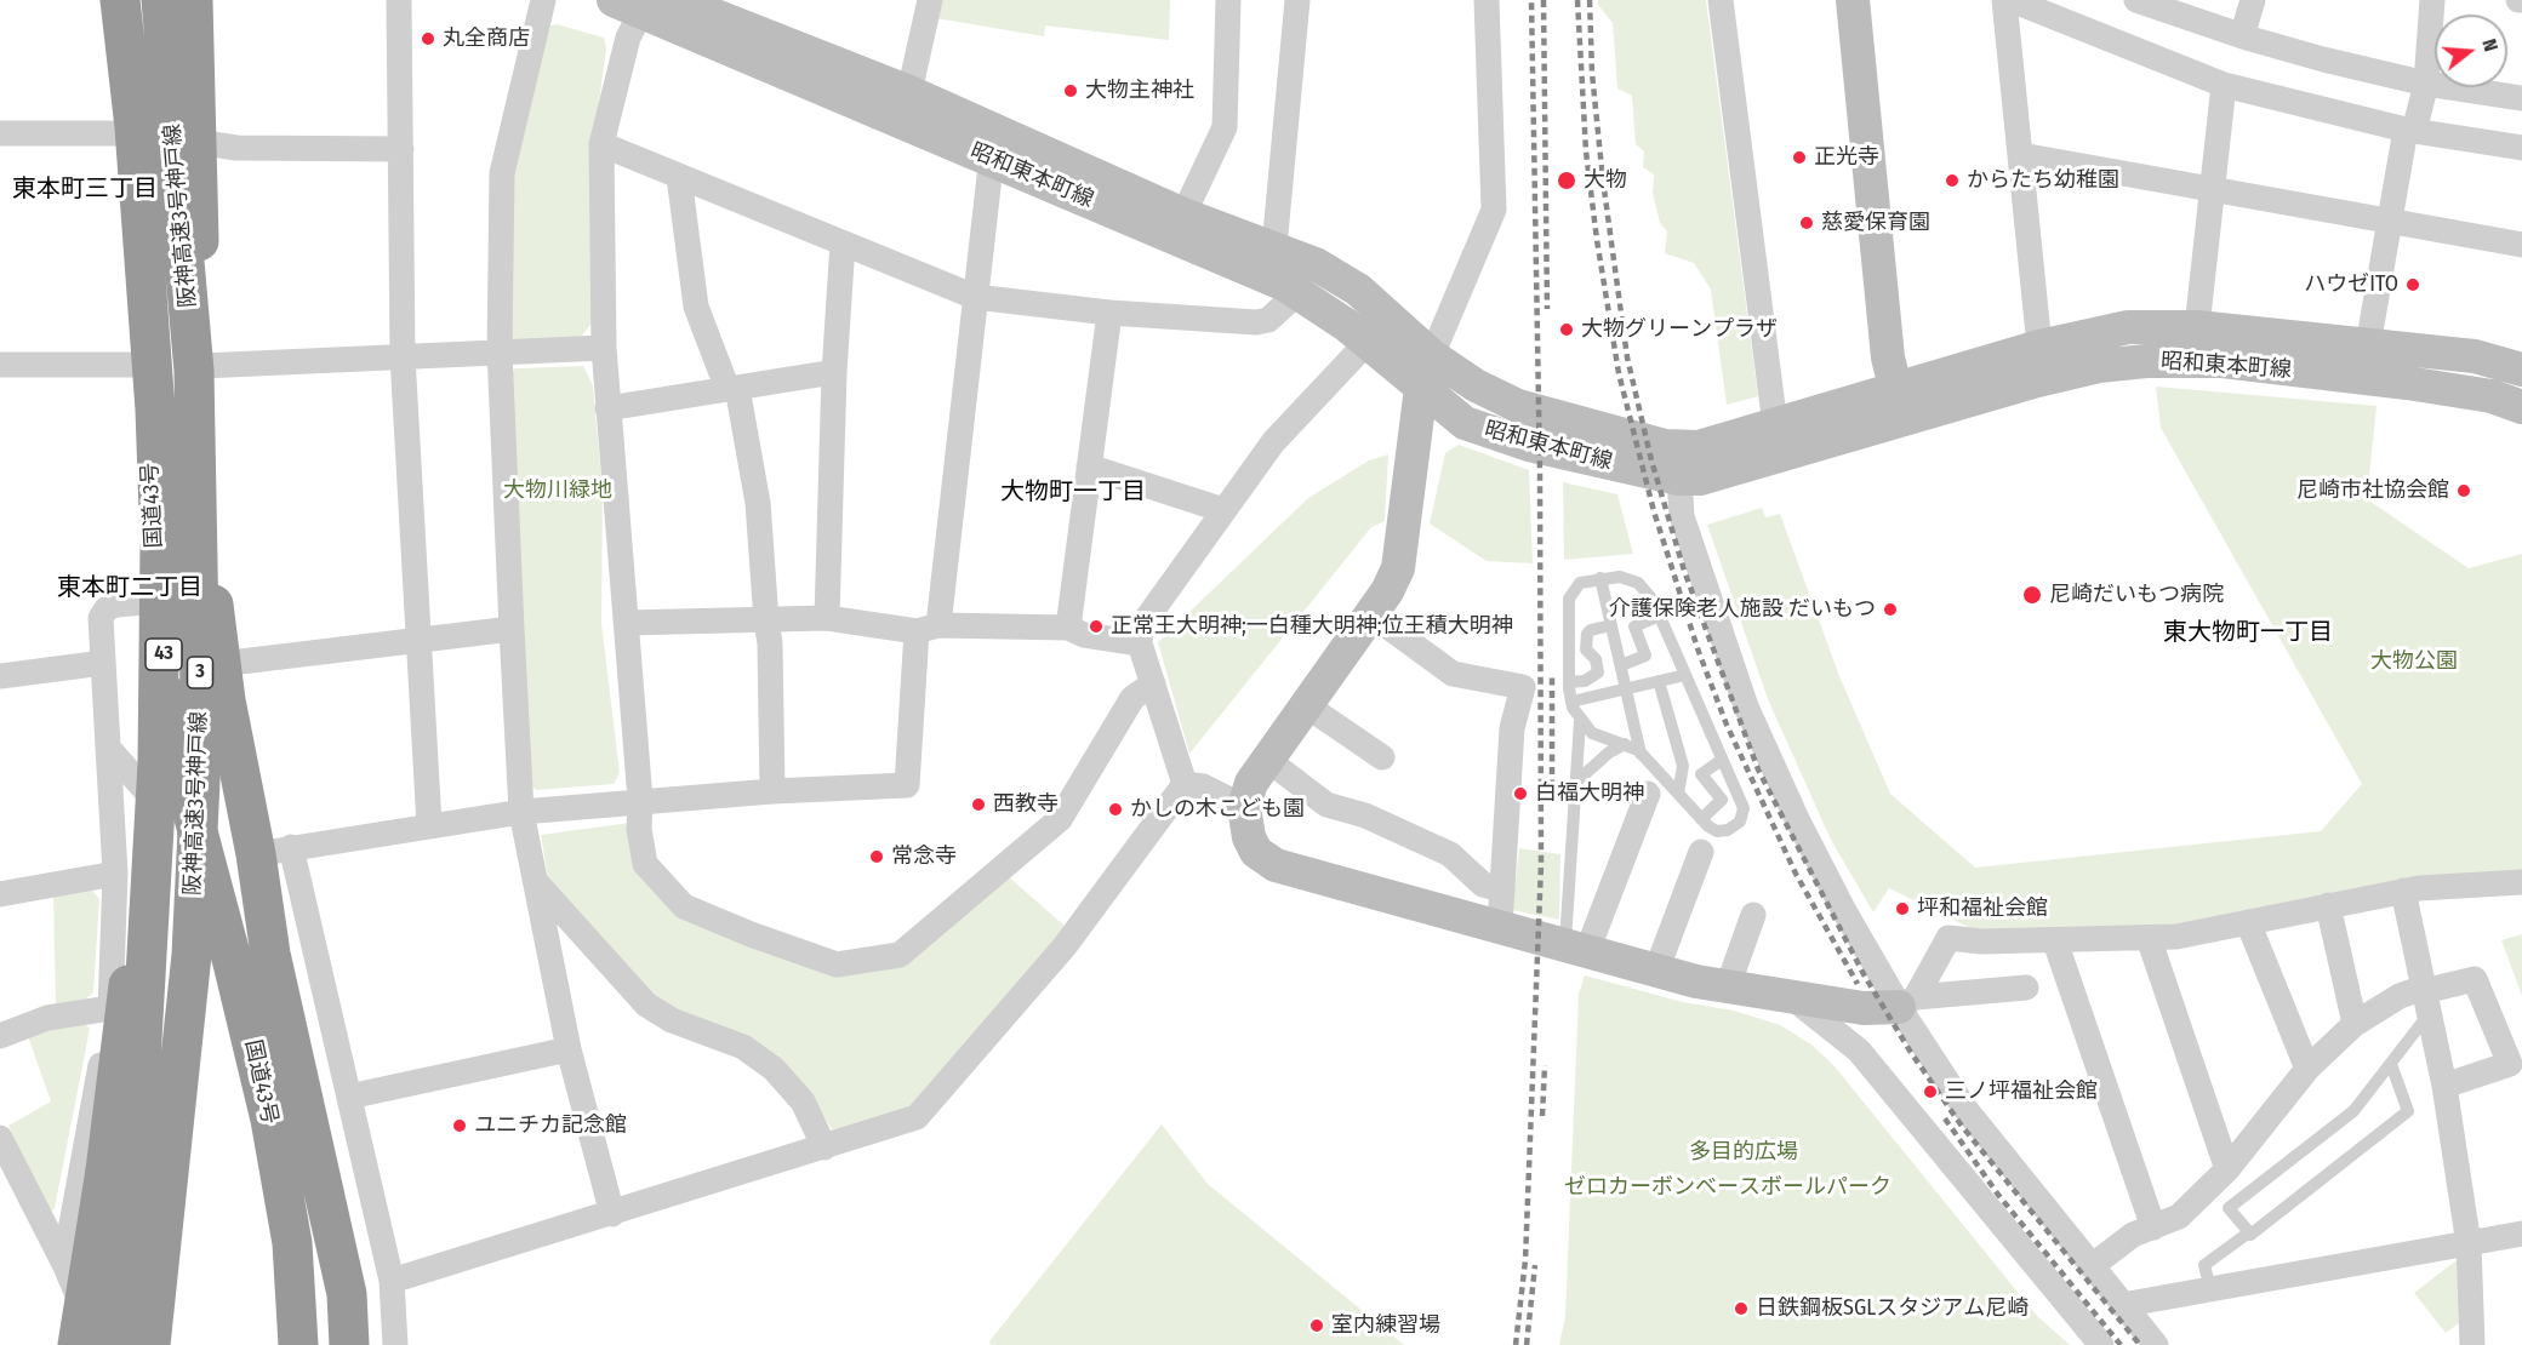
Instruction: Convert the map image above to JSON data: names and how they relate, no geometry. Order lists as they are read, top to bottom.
{
  "streets": {
    "highway": [
      "阪神高速3号神戸線",
      "国道43号",
      "43",
      "3"
    ],
    "main road": ["昭和東本町線"]
  },
  "districts": [
    "東本町三丁目",
    "大物町一丁目",
    "東本町二丁目",
    "東大物町一丁目"
  ],
  "parks": [
    "大物川緑地",
    "大物公園",
    "多目的広場",
    "ゼロカーボンベースボールパーク"
  ],
  "places": [
    "丸全商店",
    "大物主神社",
    "正光寺",
    "大物",
    "からたち幼稚園",
    "慈愛保育園",
    "ハウゼITO",
    "大物グリーンプラザ",
    "尼崎市社協会館",
    "尼崎だいもつ病院",
    "介護保険老人施設 だいもつ",
    "正常王大明神;一白種大明神;位王積大明神",
    "白福大明神",
    "西教寺",
    "かしの木こども園",
    "常念寺",
    "坪和福祉会館",
    "三ノ坪福祉会館",
    "ユニチカ記念館",
    "日鉄鋼板SGLスタジアム尼崎",
    "室内練習場"
  ],
  "north": "right"
}
